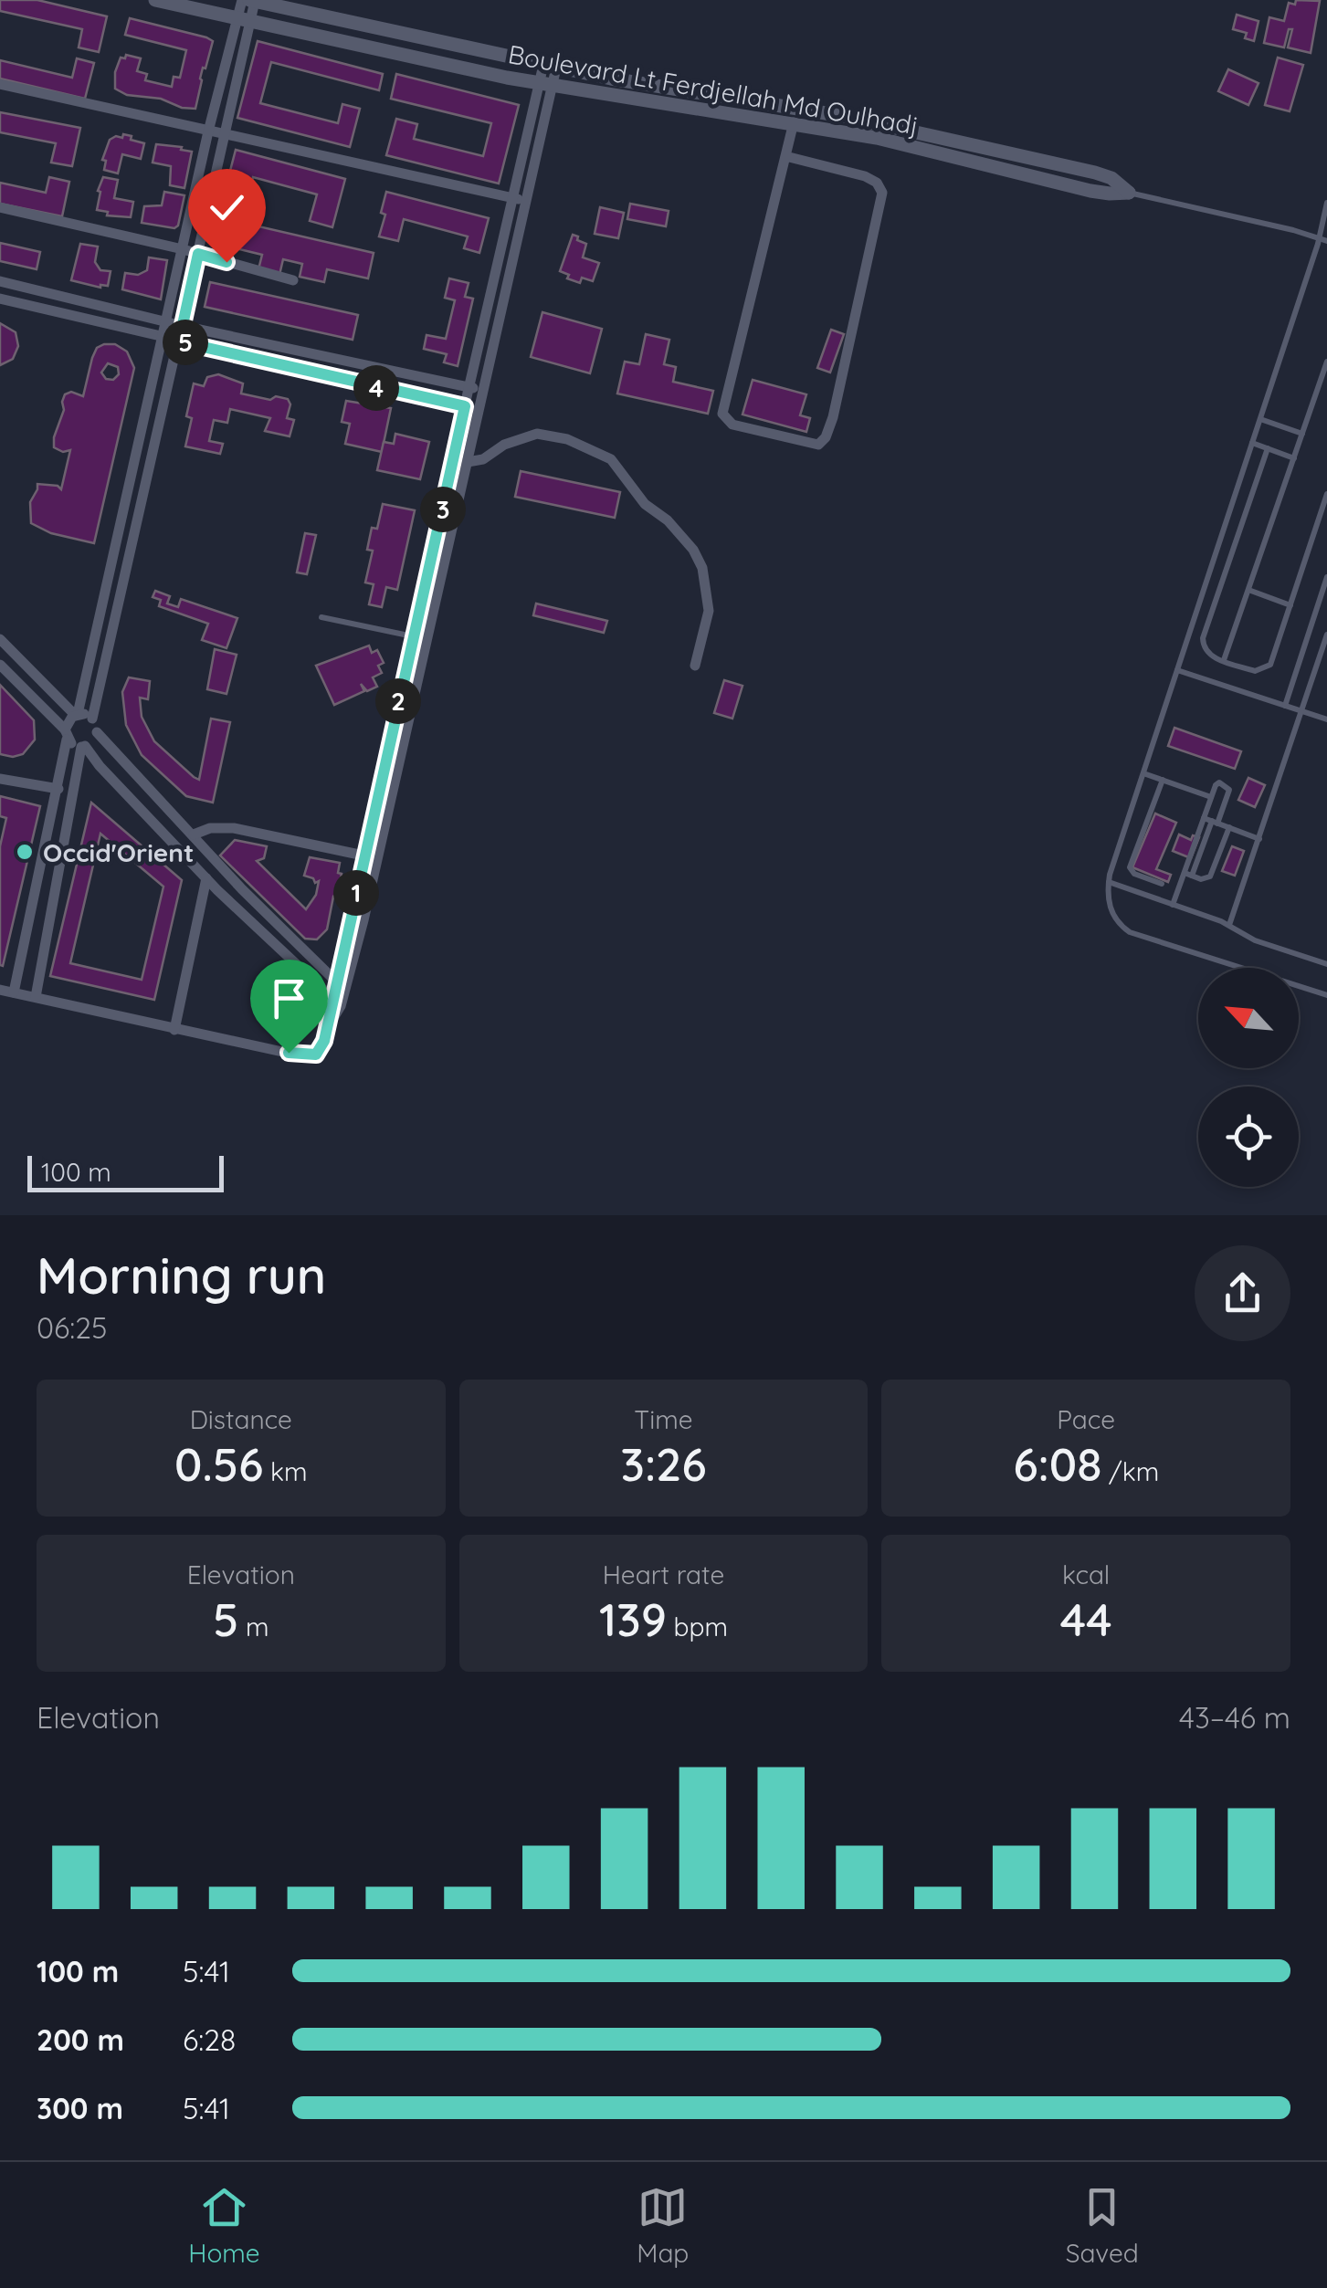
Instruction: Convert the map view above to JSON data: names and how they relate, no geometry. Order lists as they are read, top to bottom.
{
  "streets": {
    "street": ["Boulevard Lt Ferdjellah Md Oulhadj"]
  },
  "places": ["Occid'Orient"],
  "scale_bar": "100 m",
  "north": "top left",
  "page": {
    "pins": [
      "5",
      "4",
      "3",
      "2",
      "1"
    ],
    "scale": "100 m",
    "heading": ["Morning run", "06:25"],
    "stats": [
      ["Distance", "0.56 km"],
      ["Time", "3:26"],
      ["Pace", "6:08 /km"],
      ["Elevation", "5 m"],
      ["Heart rate", "139 bpm"],
      ["kcal", "44"]
    ],
    "chart": ["Elevation", "43–46 m"],
    "list": [
      {
        "name": "100 m",
        "note": "5:41"
      },
      {
        "name": "200 m",
        "note": "6:28"
      },
      {
        "name": "300 m",
        "note": "5:41"
      }
    ],
    "tabs": ["Home", "Map", "Saved"]
  }
}
